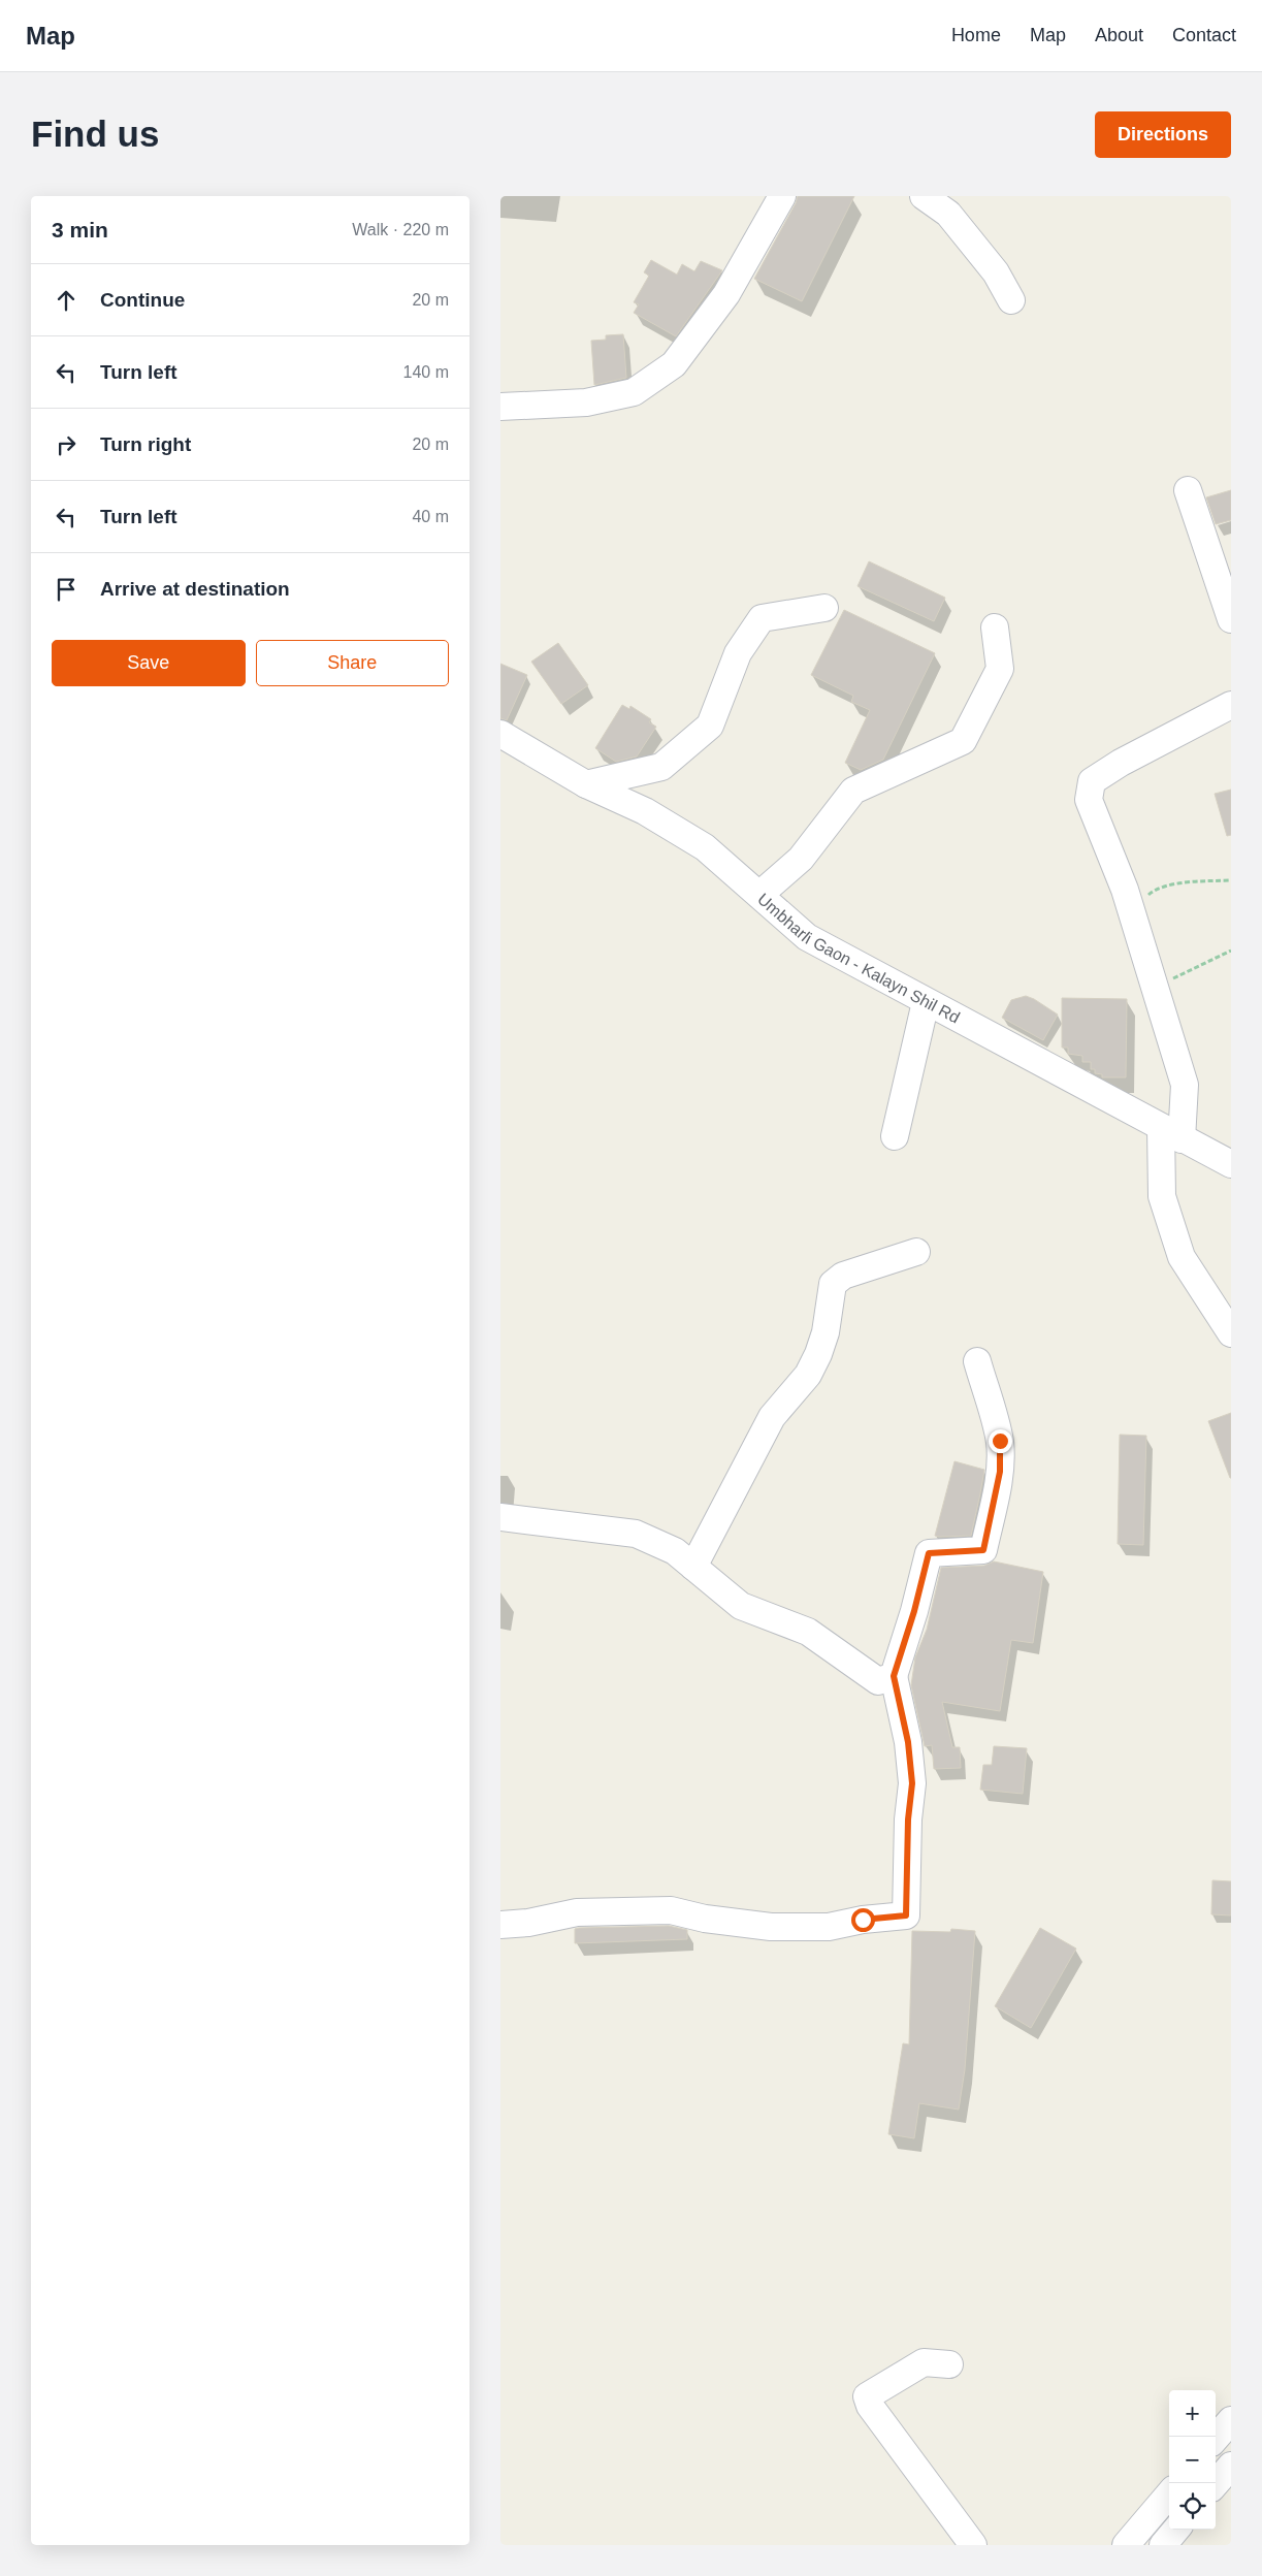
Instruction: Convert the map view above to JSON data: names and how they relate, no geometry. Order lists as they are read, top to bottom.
{
  "streets": {
    "street": ["Umbharli Gaon - Kalayn Shil Rd"]
  },
  "page": {
    "header": "Map",
    "nav": [
      "Home",
      "Map",
      "About",
      "Contact"
    ],
    "buttons": [
      "Directions",
      ["Save", "Share"]
    ],
    "title": "Find us",
    "heading": ["3 min", "Walk · 220 m"],
    "list": [
      ["Continue", "20 m"],
      ["Turn left", "140 m"],
      ["Turn right", "20 m"],
      ["Turn left", "40 m"],
      "Arrive at destination"
    ],
    "map_buttons": ["+", "−"]
  }
}
